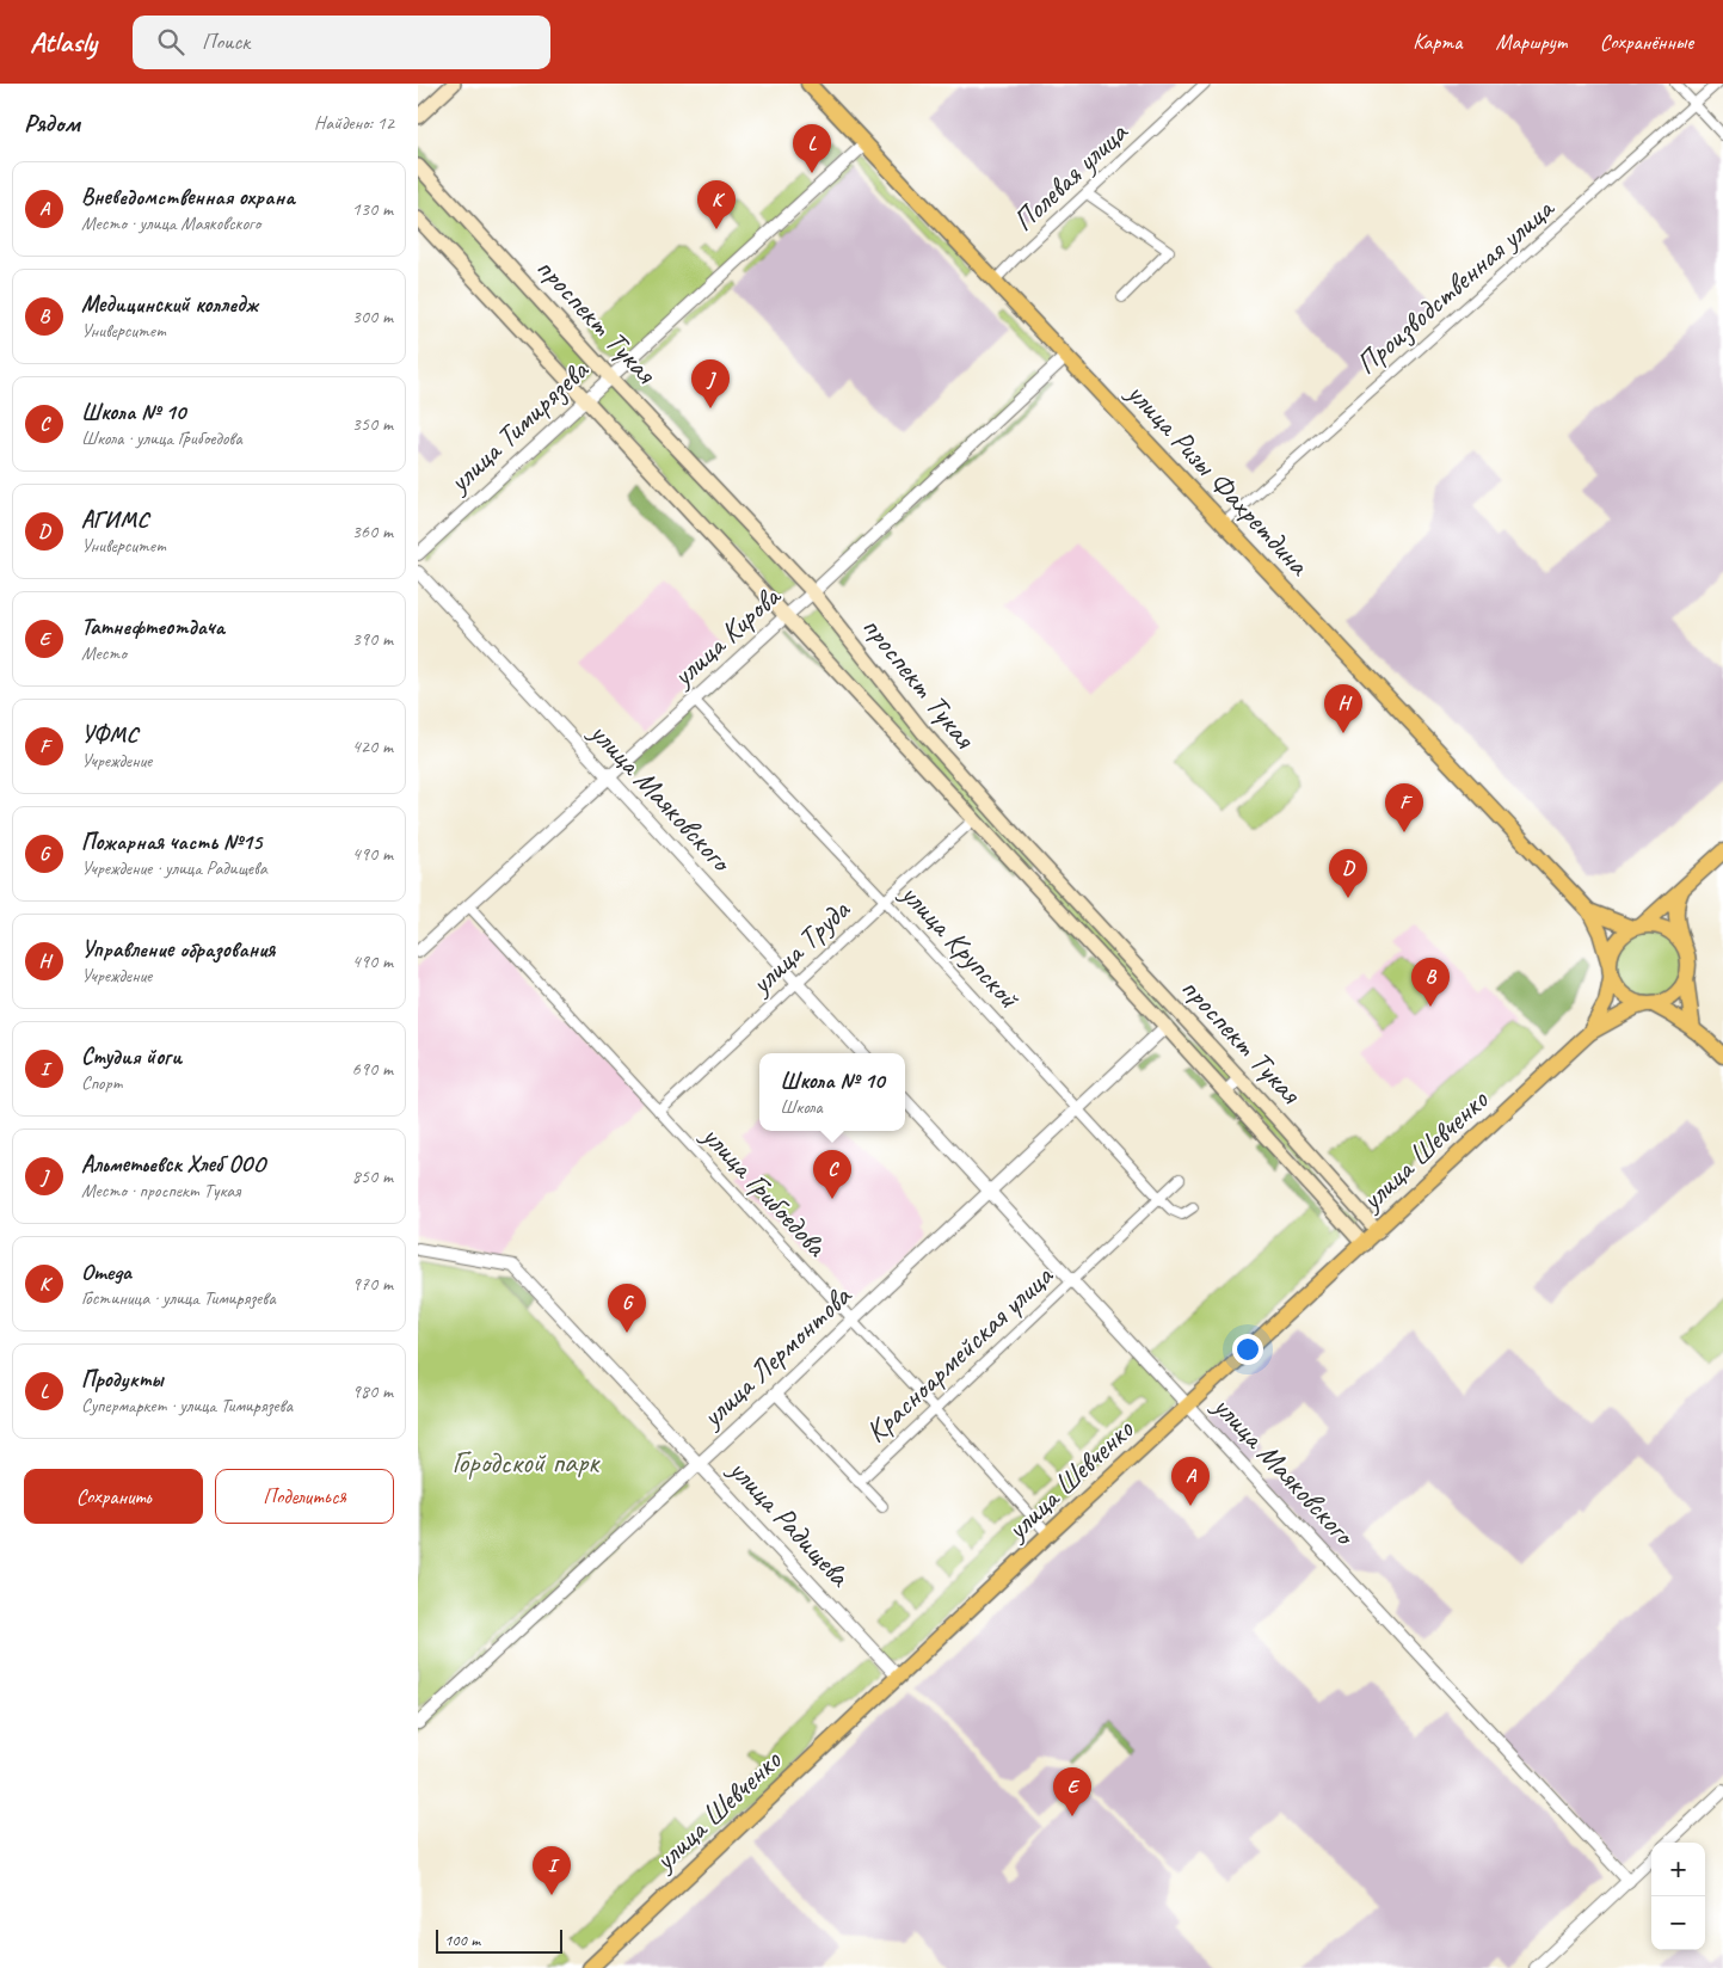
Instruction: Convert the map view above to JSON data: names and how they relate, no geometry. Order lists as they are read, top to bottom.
{
  "streets": {
    "main road": ["проспект Тукая", "улица Ризы Фахретдина", "улица Шевченко"],
    "street": [
      "Полевая улица",
      "Производственная улица",
      "улица Тимирязева",
      "улица Кирова",
      "улица Маяковского",
      "улица Крупской",
      "улица Труда",
      "улица Грибоедова",
      "Красноармейская улица",
      "улица Лермонтова",
      "улица Радищева"
    ]
  },
  "crossings": [
    ["Полевая улица", "улица Ризы Фахретдина"],
    ["Производственная улица", "улица Ризы Фахретдина"],
    ["проспект Тукая", "улица Тимирязева"],
    ["проспект Тукая", "улица Кирова"],
    ["проспект Тукая", "улица Труда"],
    ["проспект Тукая", "улица Шевченко"],
    ["проспект Тукая", "улица Лермонтова"],
    ["улица Тимирязева", "улица Ризы Фахретдина"],
    ["улица Ризы Фахретдина", "улица Кирова"],
    ["улица Кирова", "улица Маяковского"],
    ["улица Кирова", "улица Крупской"],
    ["улица Кирова", "улица Грибоедова"],
    ["улица Маяковского", "улица Труда"],
    ["улица Маяковского", "улица Шевченко"],
    ["улица Маяковского", "Красноармейская улица"],
    ["улица Маяковского", "улица Лермонтова"],
    ["улица Крупской", "улица Труда"],
    ["улица Крупской", "Красноармейская улица"],
    ["улица Крупской", "улица Лермонтова"],
    ["улица Труда", "улица Грибоедова"],
    ["улица Шевченко", "улица Грибоедова"],
    ["улица Шевченко", "улица Радищева"],
    ["улица Грибоедова", "Красноармейская улица"],
    ["улица Грибоедова", "улица Лермонтова"],
    ["Красноармейская улица", "улица Лермонтова"],
    ["улица Лермонтова", "улица Радищева"]
  ],
  "parks": ["Городской парк"],
  "scale_bar": "100 m",
  "page": {
    "header": "Atlasly",
    "search": "Поиск",
    "nav": ["Карта", "Маршрут", "Сохранённые"],
    "heading": ["Рядом", "Найдено: 12"],
    "pins": [
      "L",
      "K",
      "J",
      "H",
      "F",
      "D",
      "B",
      "C",
      "G",
      "A",
      "E",
      "I"
    ],
    "list": [
      {
        "mark": "A",
        "name": "Вневедомственная охрана",
        "note": "Место · улица Маяковского",
        "value": "130 m"
      },
      {
        "mark": "B",
        "name": "Медицинский колледж",
        "note": "Университет",
        "value": "300 m"
      },
      {
        "mark": "C",
        "name": "Школа № 10",
        "note": "Школа · улица Грибоедова",
        "value": "350 m"
      },
      {
        "mark": "D",
        "name": "АГИМС",
        "note": "Университет",
        "value": "360 m"
      },
      {
        "mark": "E",
        "name": "Татнефтеотдача",
        "note": "Место",
        "value": "390 m"
      },
      {
        "mark": "F",
        "name": "УФМС",
        "note": "Учреждение",
        "value": "420 m"
      },
      {
        "mark": "G",
        "name": "Пожарная часть №15",
        "note": "Учреждение · улица Радищева",
        "value": "490 m"
      },
      {
        "mark": "H",
        "name": "Управление образования",
        "note": "Учреждение",
        "value": "490 m"
      },
      {
        "mark": "I",
        "name": "Студия йоги",
        "note": "Спорт",
        "value": "690 m"
      },
      {
        "mark": "J",
        "name": "Альметьевск Хлеб ООО",
        "note": "Место · проспект Тукая",
        "value": "850 m"
      },
      {
        "mark": "K",
        "name": "Omega",
        "note": "Гостиница · улица Тимирязева",
        "value": "970 m"
      },
      {
        "mark": "L",
        "name": "Продукты",
        "note": "Супермаркет · улица Тимирязева",
        "value": "980 m"
      }
    ],
    "popup": ["Школа № 10", "Школа"],
    "buttons": ["Сохранить", "Поделиться"],
    "map_buttons": ["+", "−"],
    "scale": "100 m"
  }
}
